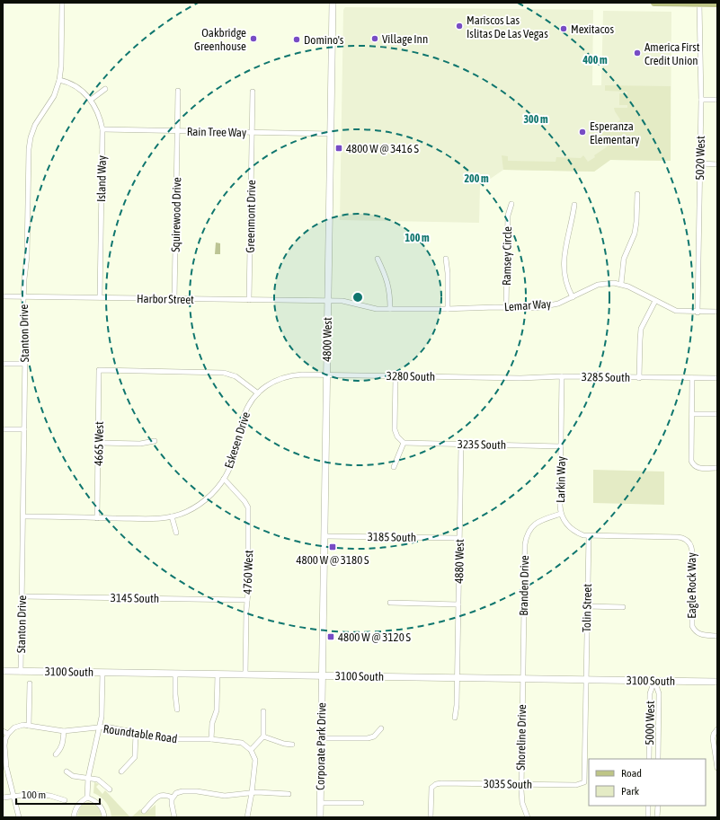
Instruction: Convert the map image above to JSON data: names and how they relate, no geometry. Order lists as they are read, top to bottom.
{
  "streets": {
    "main road": ["4800 West", "3100 South", "Corporate Park Drive"],
    "street": [
      "Rain Tree Way",
      "5020 West",
      "Island Way",
      "Squirewood Drive",
      "Greenmont Drive",
      "Ramsey Circle",
      "Harbor Street",
      "Lemar Way",
      "Stanton Drive",
      "3280 South",
      "3285 South",
      "Eskesen Drive",
      "4665 West",
      "3235 South",
      "Larkin Way",
      "3185 South",
      "4880 West",
      "4760 West",
      "Branden Drive",
      "Eagle Rock Way",
      "3145 South",
      "Tolin Street",
      "5000 West",
      "Roundtable Road",
      "Shoreline Drive",
      "3035 South"
    ]
  },
  "crossings": [
    ["Rain Tree Way", "Island Way"],
    ["Rain Tree Way", "Squirewood Drive"],
    ["Rain Tree Way", "Greenmont Drive"],
    ["Rain Tree Way", "4800 West"],
    ["5020 West", "Lemar Way"],
    ["Island Way", "Harbor Street"],
    ["Island Way", "Stanton Drive"],
    ["Squirewood Drive", "Harbor Street"],
    ["Greenmont Drive", "Harbor Street"],
    ["Ramsey Circle", "Lemar Way"],
    ["Harbor Street", "Lemar Way"],
    ["Harbor Street", "Stanton Drive"],
    ["Harbor Street", "4800 West"],
    ["Lemar Way", "4800 West"],
    ["Stanton Drive", "Eskesen Drive"],
    ["Stanton Drive", "3145 South"],
    ["Stanton Drive", "3100 South"],
    ["4800 West", "3280 South"],
    ["4800 West", "Eskesen Drive"],
    ["4800 West", "3185 South"],
    ["4800 West", "3100 South"],
    ["4800 West", "Corporate Park Drive"],
    ["3280 South", "3285 South"],
    ["3280 South", "Eskesen Drive"],
    ["3285 South", "Larkin Way"],
    ["Eskesen Drive", "4665 West"],
    ["Eskesen Drive", "4760 West"],
    ["3235 South", "Larkin Way"],
    ["3235 South", "4880 West"],
    ["Larkin Way", "Branden Drive"],
    ["Larkin Way", "Eagle Rock Way"],
    ["Larkin Way", "Tolin Street"],
    ["3185 South", "4880 West"],
    ["4880 West", "3100 South"],
    ["4760 West", "3145 South"],
    ["4760 West", "3100 South"],
    ["Branden Drive", "3100 South"],
    ["Branden Drive", "Shoreline Drive"],
    ["Tolin Street", "3100 South"],
    ["Tolin Street", "3035 South"],
    ["3100 South", "5000 West"],
    ["3100 South", "Shoreline Drive"],
    ["3100 South", "Corporate Park Drive"],
    ["Shoreline Drive", "3035 South"]
  ],
  "places": {
    "other": [
      "Mariscos Las Islitas De Las Vegas",
      "Mexitacos",
      "Oakbridge Greenhouse",
      "Village Inn",
      "Domino's",
      "America First Credit Union",
      "Esperanza Elementary"
    ],
    "transit": ["4800 W @ 3416 S", "4800 W @ 3180 S", "4800 W @ 3120 S"]
  },
  "legend": ["Road", "Park"],
  "scale_bar": "100 m",
  "rings": [
    "400 m",
    "300 m",
    "200 m",
    "100 m"
  ]
}
